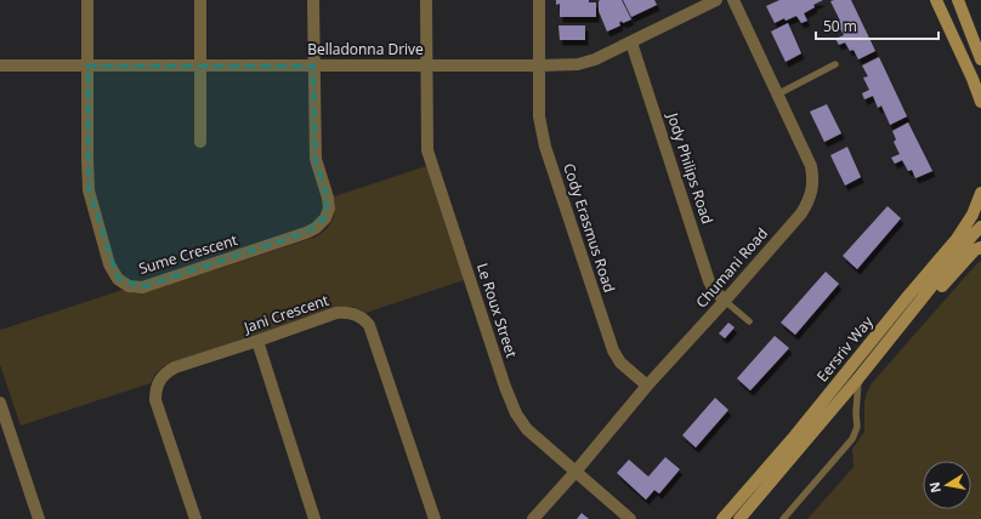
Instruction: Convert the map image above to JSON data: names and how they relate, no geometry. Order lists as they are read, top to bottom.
{
  "streets": {
    "main road": ["Eersriv Way"],
    "street": [
      "Belladonna Drive",
      "Jody Philips Road",
      "Cody Erasmus Road",
      "Sume Crescent",
      "Chumani Road",
      "Le Roux Street",
      "Jani Crescent"
    ]
  },
  "crossings": [
    ["Belladonna Drive", "Jody Philips Road"],
    ["Belladonna Drive", "Cody Erasmus Road"],
    ["Belladonna Drive", "Sume Crescent"],
    ["Belladonna Drive", "Le Roux Street"],
    ["Jody Philips Road", "Chumani Road"],
    ["Cody Erasmus Road", "Chumani Road"],
    ["Chumani Road", "Le Roux Street"]
  ],
  "scale_bar": "50 m",
  "north": "left"
}
